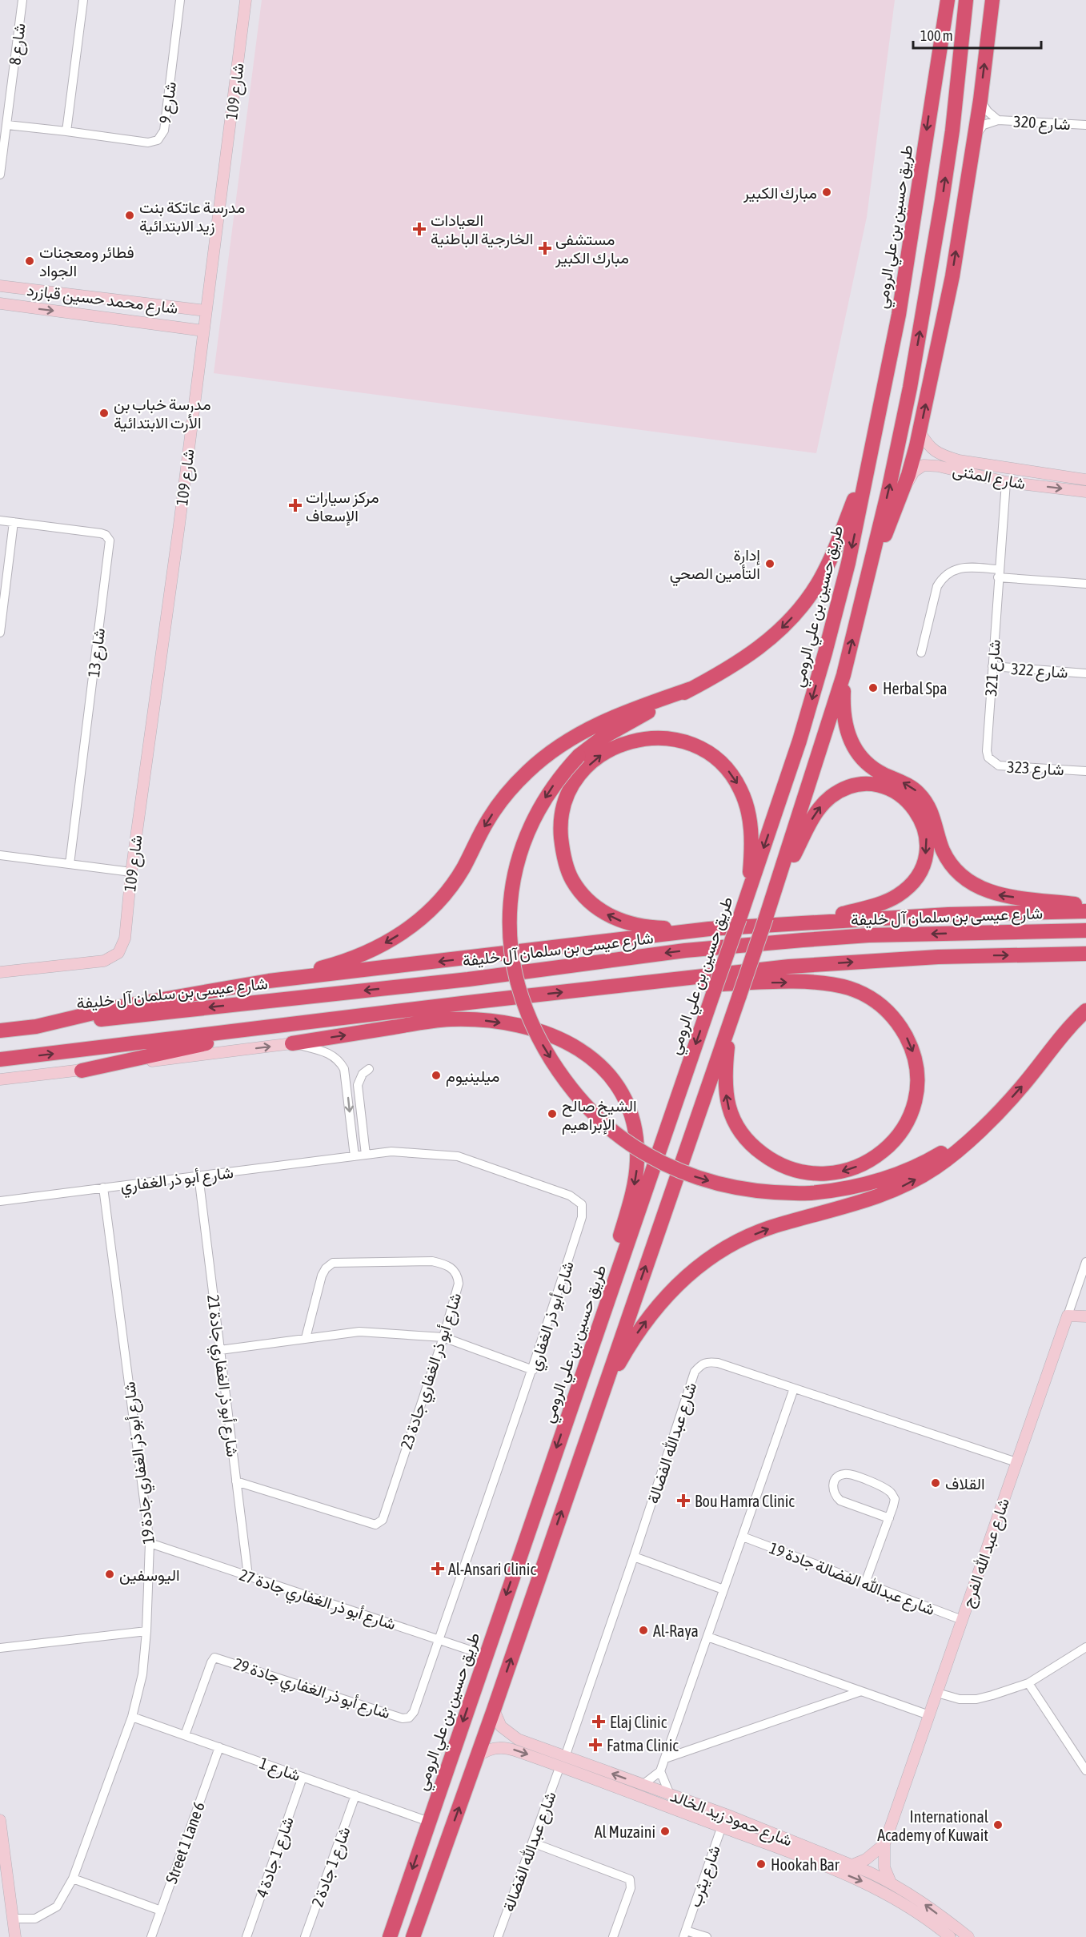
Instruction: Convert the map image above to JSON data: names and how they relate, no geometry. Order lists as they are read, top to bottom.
{
  "streets": {
    "highway": ["طريق حسين بن علي الرومي", "شارع عيسى بن سلمان آل خليفة"],
    "street": [
      "شارع 8",
      "شارع 109",
      "شارع 9",
      "شارع 320",
      "شارع محمد حسين قبازرد",
      "شارع المثنى",
      "شارع 13",
      "شارع 321",
      "شارع 322",
      "شارع 323",
      "شارع أبو ذر الغفاري",
      "شارع أبو ذر الغفاري جادة 23",
      "شارع أبو ذر الغفاري جادة 21",
      "شارع عبدالله الفضالة",
      "شارع أبو ذر الغفاري جادة 19",
      "شارع عبد الله الفرج",
      "شارع عبدالله الفضالة جادة 19",
      "شارع أبو ذر الغفاري جادة 27",
      "شارع أبو ذر الغفاري جادة 29",
      "شارع 1",
      "شارع حمود زيد الخالد",
      "Street 1 Lane 6",
      "شارع 1 جادة 4",
      "شارع 1 جادة 2",
      "شارع يثرب"
    ]
  },
  "crossings": [
    ["شارع 8", "شارع 9"],
    ["شارع 109", "شارع محمد حسين قبازرد"],
    ["طريق حسين بن علي الرومي", "شارع أبو ذر الغفاري جادة 27"],
    ["طريق حسين بن علي الرومي", "شارع 1"],
    ["شارع المثنى", "شارع 321"],
    ["شارع 321", "شارع 322"],
    ["شارع 321", "شارع 323"],
    ["شارع أبو ذر الغفاري", "شارع أبو ذر الغفاري جادة 21"],
    ["شارع أبو ذر الغفاري", "شارع أبو ذر الغفاري جادة 19"],
    ["شارع أبو ذر الغفاري", "شارع أبو ذر الغفاري جادة 27"],
    ["شارع أبو ذر الغفاري", "شارع أبو ذر الغفاري جادة 29"],
    ["شارع أبو ذر الغفاري جادة 23", "شارع أبو ذر الغفاري جادة 21"],
    ["شارع أبو ذر الغفاري جادة 21", "شارع أبو ذر الغفاري جادة 27"],
    ["شارع عبدالله الفضالة", "شارع عبد الله الفرج"],
    ["شارع عبدالله الفضالة", "شارع حمود زيد الخالد"],
    ["شارع أبو ذر الغفاري جادة 19", "شارع أبو ذر الغفاري جادة 27"],
    ["شارع أبو ذر الغفاري جادة 19", "شارع 1"],
    ["شارع عبد الله الفرج", "شارع عبدالله الفضالة جادة 19"],
    ["شارع عبد الله الفرج", "شارع حمود زيد الخالد"],
    ["شارع أبو ذر الغفاري جادة 27", "شارع أبو ذر الغفاري جادة 29"],
    ["شارع أبو ذر الغفاري جادة 29", "شارع 1"],
    ["شارع 1", "Street 1 Lane 6"],
    ["شارع 1", "شارع 1 جادة 4"],
    ["شارع 1", "شارع 1 جادة 2"],
    ["شارع حمود زيد الخالد", "شارع يثرب"]
  ],
  "places": {
    "other": [
      "مبارك الكبير",
      "مدرسة عاتكة بنت زيد الابتدائية",
      "فطائر ومعجنات الجواد",
      "مدرسة خباب بن الأرت الابتدائية",
      "إدارة التأمين الصحي",
      "Herbal Spa",
      "ميلينيوم",
      "الشيخ صالح الإبراهيم",
      "القلاف",
      "اليوسفين",
      "Al-Raya",
      "International Academy of Kuwait",
      "Al Muzaini",
      "Hookah Bar"
    ],
    "health": [
      "العيادات الخارجية الباطنية",
      "مستشفى مبارك الكبير",
      "مركز سيارات الإسعاف",
      "Bou Hamra Clinic",
      "Al-Ansari Clinic",
      "Elaj Clinic",
      "Fatma Clinic"
    ]
  },
  "scale_bar": "100 m"
}
